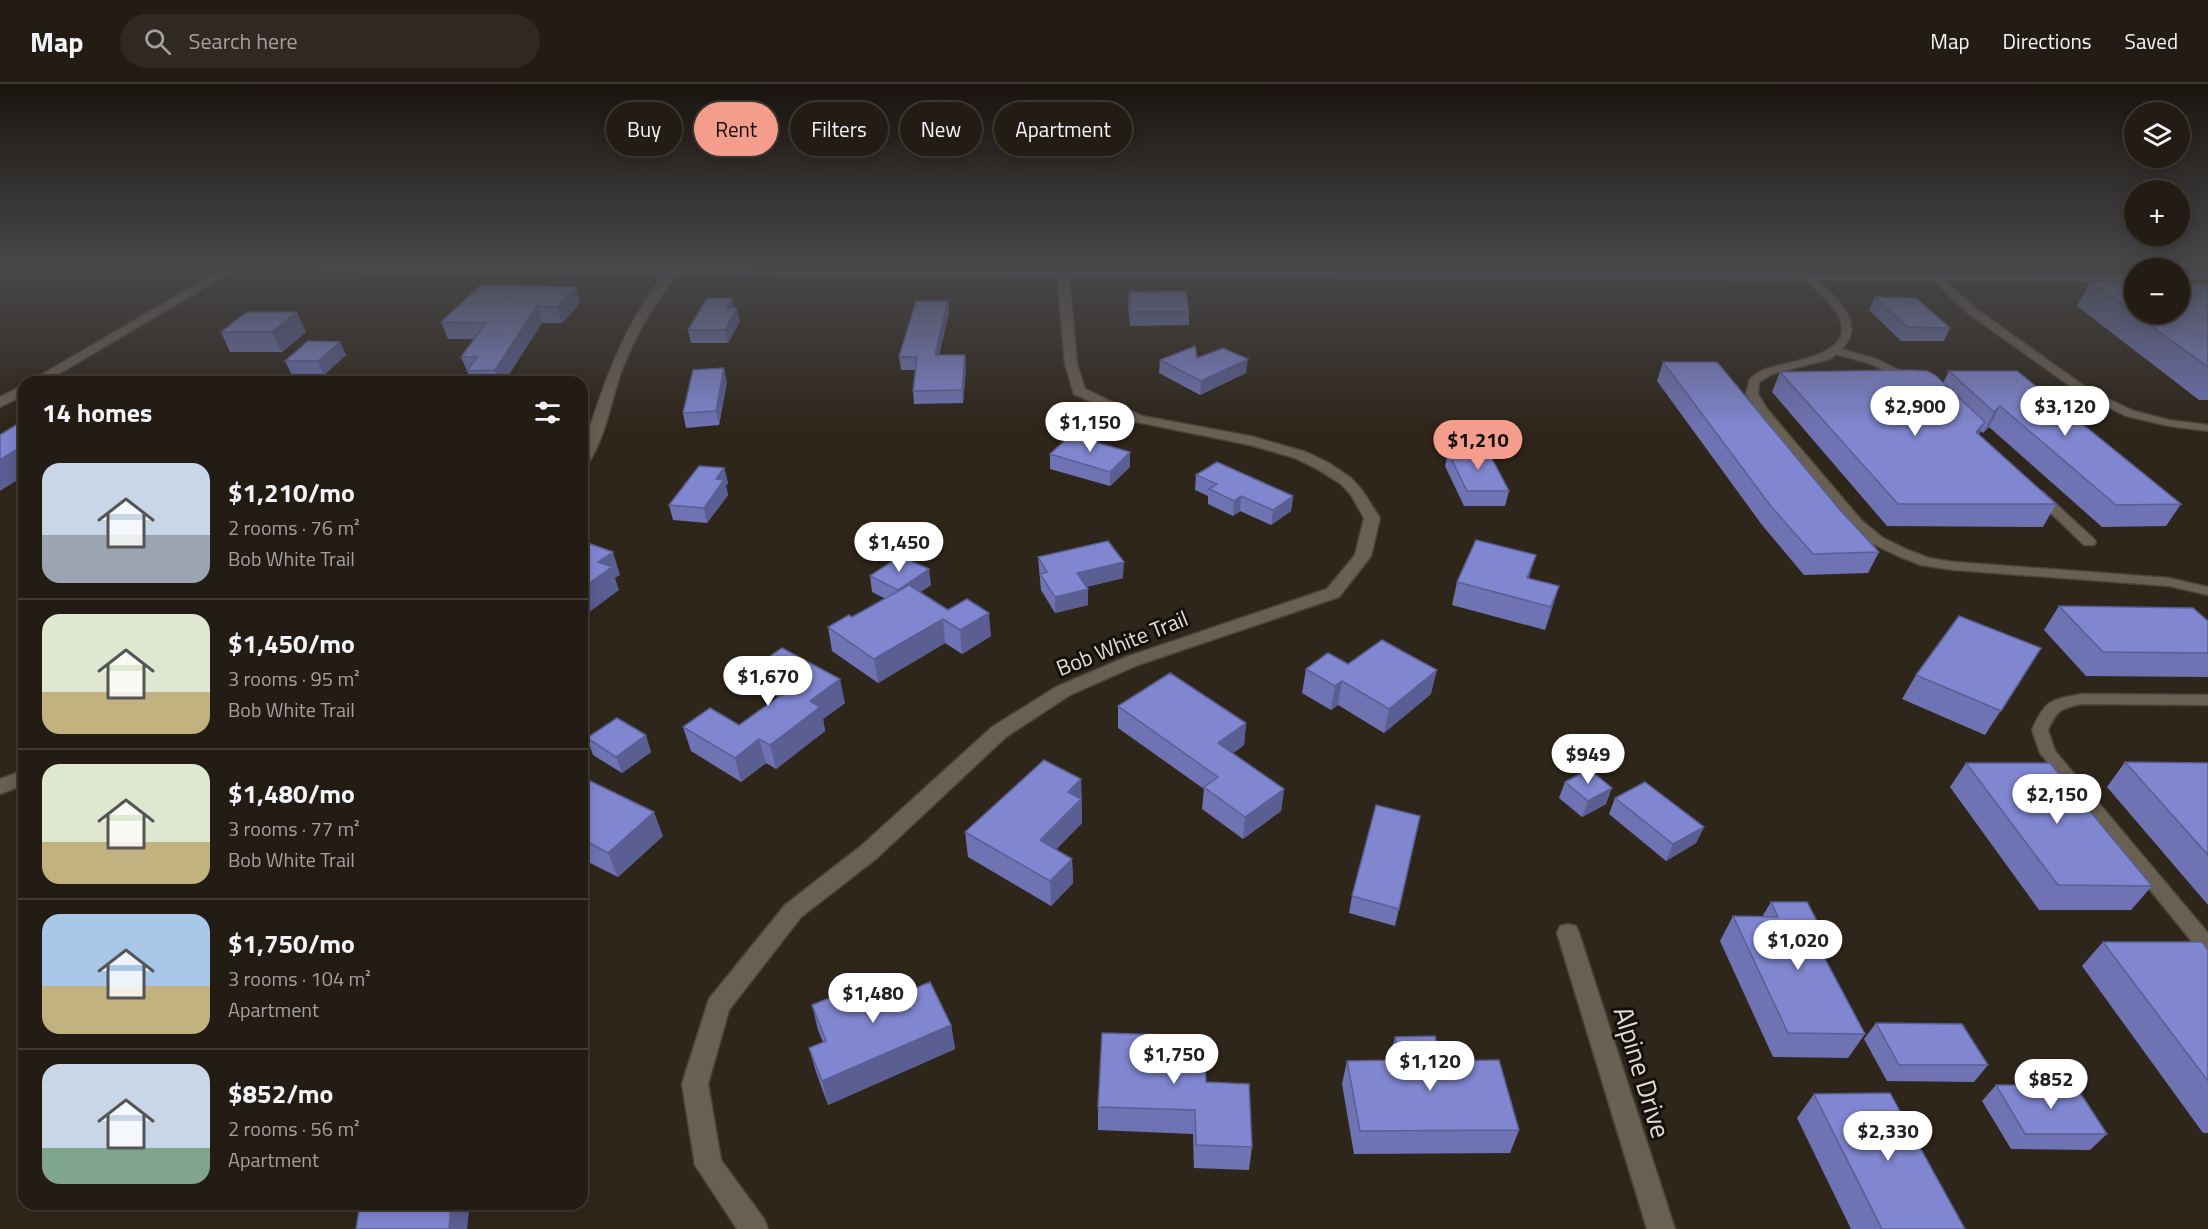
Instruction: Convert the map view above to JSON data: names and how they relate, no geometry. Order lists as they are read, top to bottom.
{
  "streets": {
    "street": ["Bob White Trail", "Alpine Drive"]
  },
  "page": {
    "header": "Map",
    "search": "Search here",
    "nav": ["Map", "Directions", "Saved"],
    "map_buttons": ["+", "−"],
    "chip": [
      "Buy",
      "Rent",
      "Filters",
      "New",
      "Apartment"
    ],
    "heading": "14 homes",
    "price": [
      "$2,900",
      "$3,120",
      "$1,150",
      "$1,210",
      "$1,450",
      "$1,670",
      "$949",
      "$2,150",
      "$1,020",
      "$1,480",
      "$1,750",
      "$1,120",
      "$852",
      "$2,330"
    ],
    "list": [
      {
        "name": "$1,210/mo",
        "note": "2 rooms · 76 m² · Bob White Trail"
      },
      {
        "name": "$1,450/mo",
        "note": "3 rooms · 95 m² · Bob White Trail"
      },
      {
        "name": "$1,480/mo",
        "note": "3 rooms · 77 m² · Bob White Trail"
      },
      {
        "name": "$1,750/mo",
        "note": "3 rooms · 104 m² · Apartment"
      },
      {
        "name": "$852/mo",
        "note": "2 rooms · 56 m² · Apartment"
      }
    ]
  }
}
